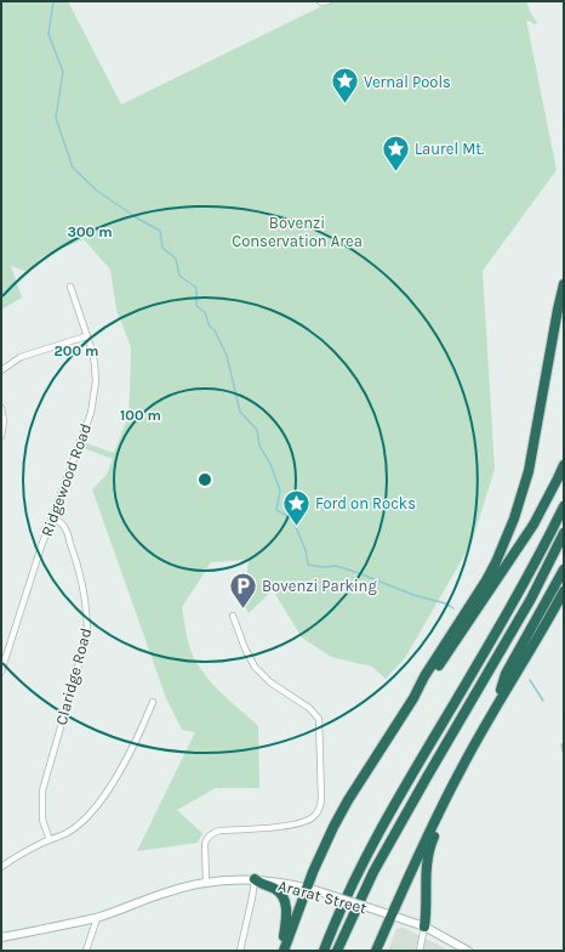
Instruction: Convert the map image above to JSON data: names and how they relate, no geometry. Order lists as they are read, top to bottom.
{
  "streets": {
    "main road": ["Ararat Street"],
    "street": ["Ridgewood Road", "Claridge Road"]
  },
  "crossings": [
    ["Ridgewood Road", "Claridge Road"]
  ],
  "parks": ["Bovenzi Conservation Area"],
  "places": {
    "place": ["Vernal Pools", "Laurel Mt.", "Ford on Rocks"],
    "parking": ["Bovenzi Parking"]
  },
  "rings": ["300 m", "200 m", "100 m"]
}
